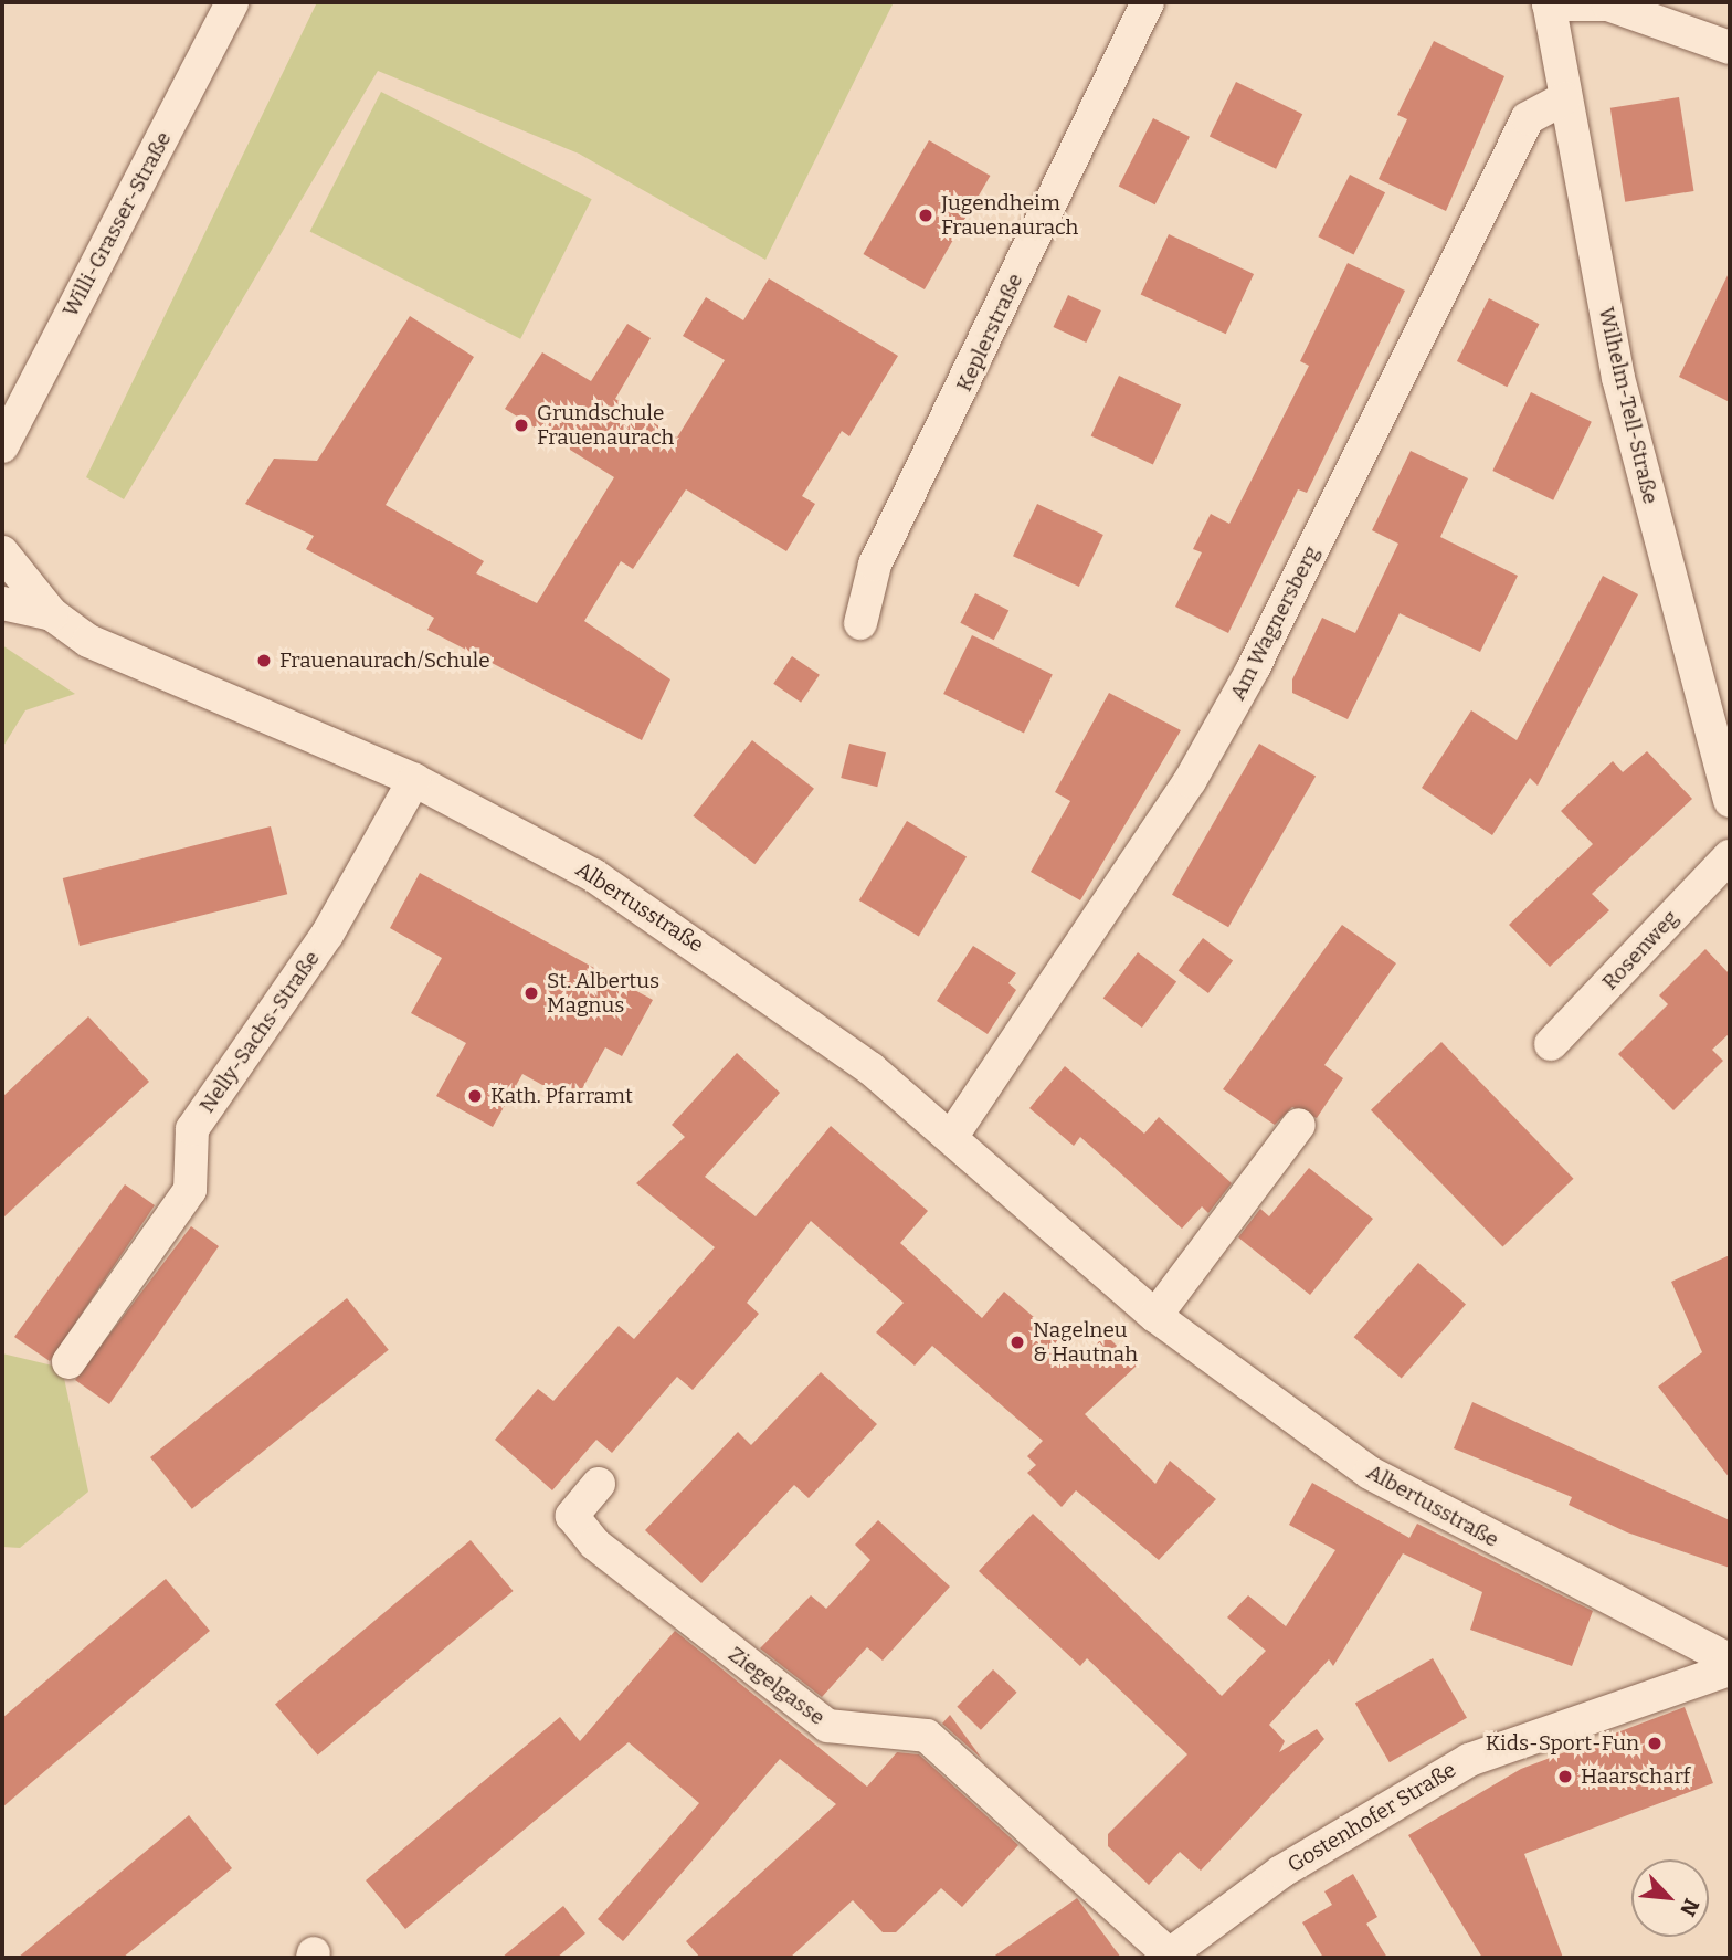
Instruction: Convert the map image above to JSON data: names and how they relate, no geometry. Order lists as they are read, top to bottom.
{
  "streets": {
    "street": [
      "Willi-Grasser-Straße",
      "Keplerstraße",
      "Wilhelm-Tell-Straße",
      "Am Wagnersberg",
      "Albertusstraße",
      "Rosenweg",
      "Nelly-Sachs-Straße",
      "Ziegelgasse",
      "Gostenhofer Straße"
    ]
  },
  "crossings": [
    ["Wilhelm-Tell-Straße", "Am Wagnersberg"],
    ["Am Wagnersberg", "Albertusstraße"],
    ["Albertusstraße", "Nelly-Sachs-Straße"],
    ["Ziegelgasse", "Gostenhofer Straße"]
  ],
  "places": [
    "Jugendheim Frauenaurach",
    "Grundschule Frauenaurach",
    "Frauenaurach/Schule",
    "St. Albertus Magnus",
    "Kath. Pfarramt",
    "Nagelneu & Hautnah",
    "Kids-Sport-Fun",
    "Haarscharf"
  ],
  "north": "bottom right"
}
